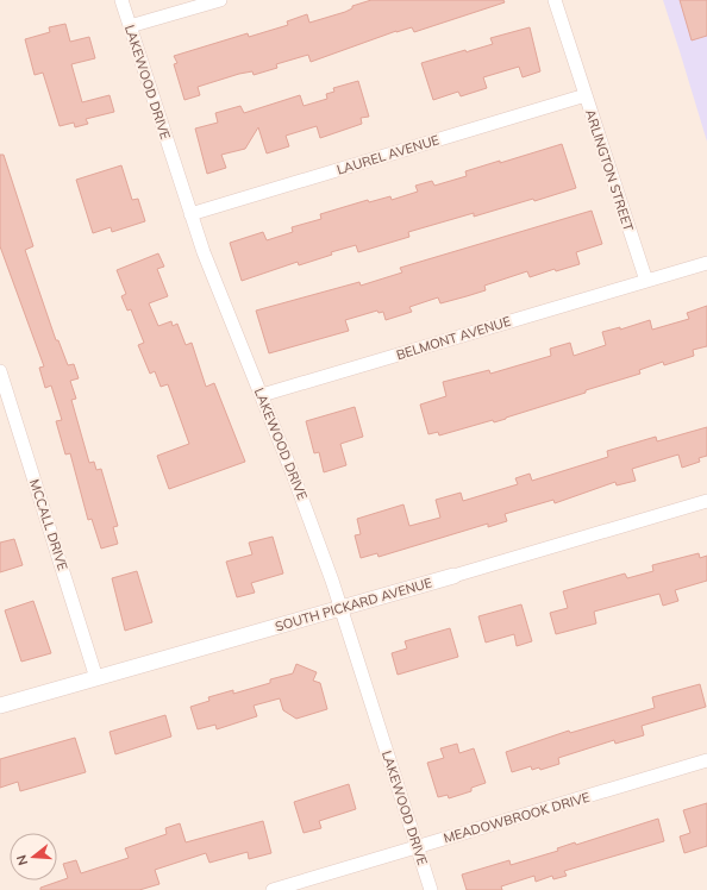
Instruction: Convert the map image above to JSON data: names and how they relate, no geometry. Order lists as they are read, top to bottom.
{
  "streets": {
    "street": [
      "LAKEWOOD DRIVE",
      "LAUREL AVENUE",
      "ARLINGTON STREET",
      "BELMONT AVENUE",
      "MCCALL DRIVE",
      "SOUTH PICKARD AVENUE",
      "MEADOWBROOK DRIVE"
    ]
  },
  "crossings": [
    ["LAKEWOOD DRIVE", "LAUREL AVENUE"],
    ["LAKEWOOD DRIVE", "BELMONT AVENUE"],
    ["LAKEWOOD DRIVE", "SOUTH PICKARD AVENUE"],
    ["LAKEWOOD DRIVE", "MEADOWBROOK DRIVE"],
    ["LAUREL AVENUE", "ARLINGTON STREET"],
    ["ARLINGTON STREET", "BELMONT AVENUE"],
    ["MCCALL DRIVE", "SOUTH PICKARD AVENUE"]
  ],
  "north": "left"
}
